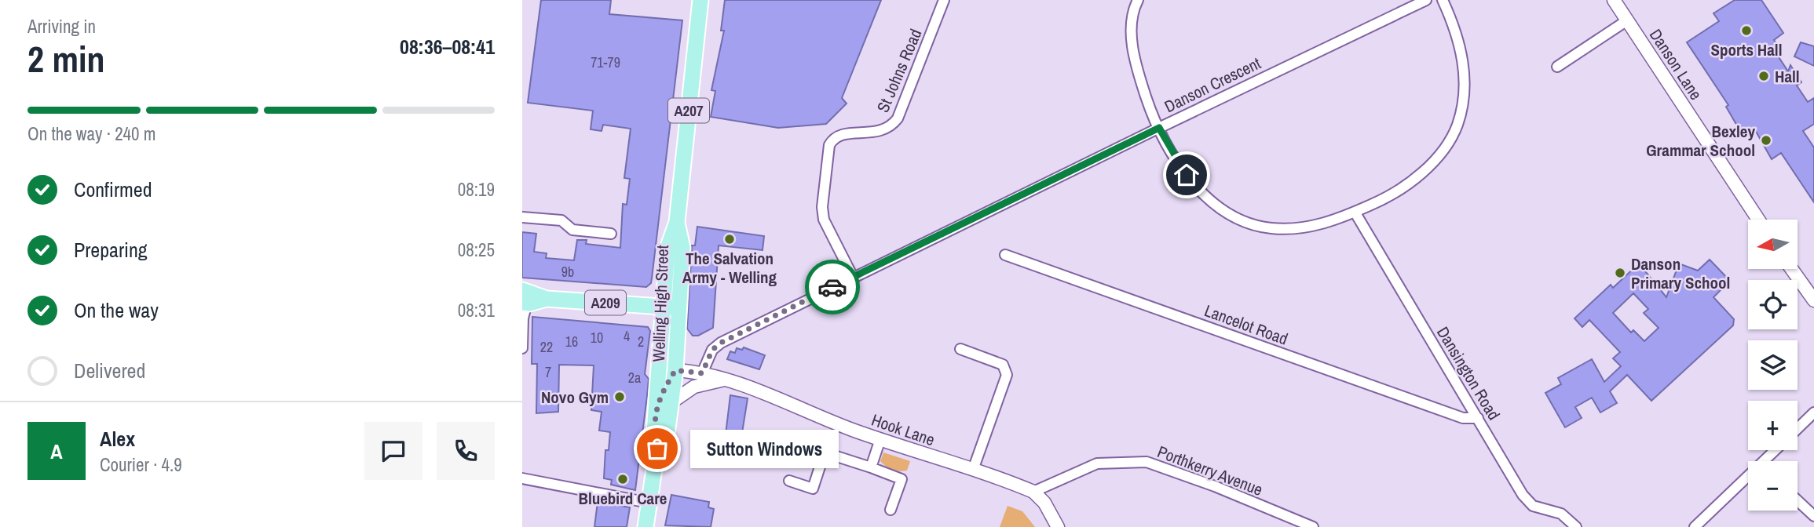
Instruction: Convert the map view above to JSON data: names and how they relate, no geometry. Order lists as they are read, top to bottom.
{
  "streets": {
    "main road": ["A207", "A209", "Welling High Street"],
    "street": [
      "Danson Lane",
      "St Johns Road",
      "Danson Crescent",
      "Lancelot Road",
      "Dansington Road",
      "Hook Lane",
      "Porthkerry Avenue"
    ]
  },
  "crossings": [
    ["St Johns Road", "Danson Crescent"],
    ["Danson Crescent", "Hook Lane"],
    ["A207", "Welling High Street"],
    ["A209", "Welling High Street"],
    ["Welling High Street", "Hook Lane"],
    ["Lancelot Road", "Dansington Road"],
    ["Hook Lane", "Porthkerry Avenue"]
  ],
  "places": [
    "Sports Hall",
    "Hall",
    "Bexley Grammar School",
    "The Salvation Army - Welling",
    "Danson Primary School",
    "Novo Gym",
    "Sutton Windows",
    "Bluebird Care"
  ],
  "house_numbers": [
    "71-79",
    "9b",
    "4",
    "10",
    "16",
    "2",
    "22",
    "7",
    "2a"
  ],
  "north": "left",
  "page": {
    "heading": ["2 min", "Arriving in", "08:36–08:41"],
    "panel": ["Alex", "Courier · 4.9"],
    "bar": "On the way · 240 m",
    "list": [
      ["Confirmed", "08:19"],
      ["Preparing", "08:25"],
      ["On the way", "08:31"],
      "Delivered"
    ],
    "map_buttons": ["+", "−"],
    "round": "A",
    "bubble": "Sutton Windows"
  }
}
